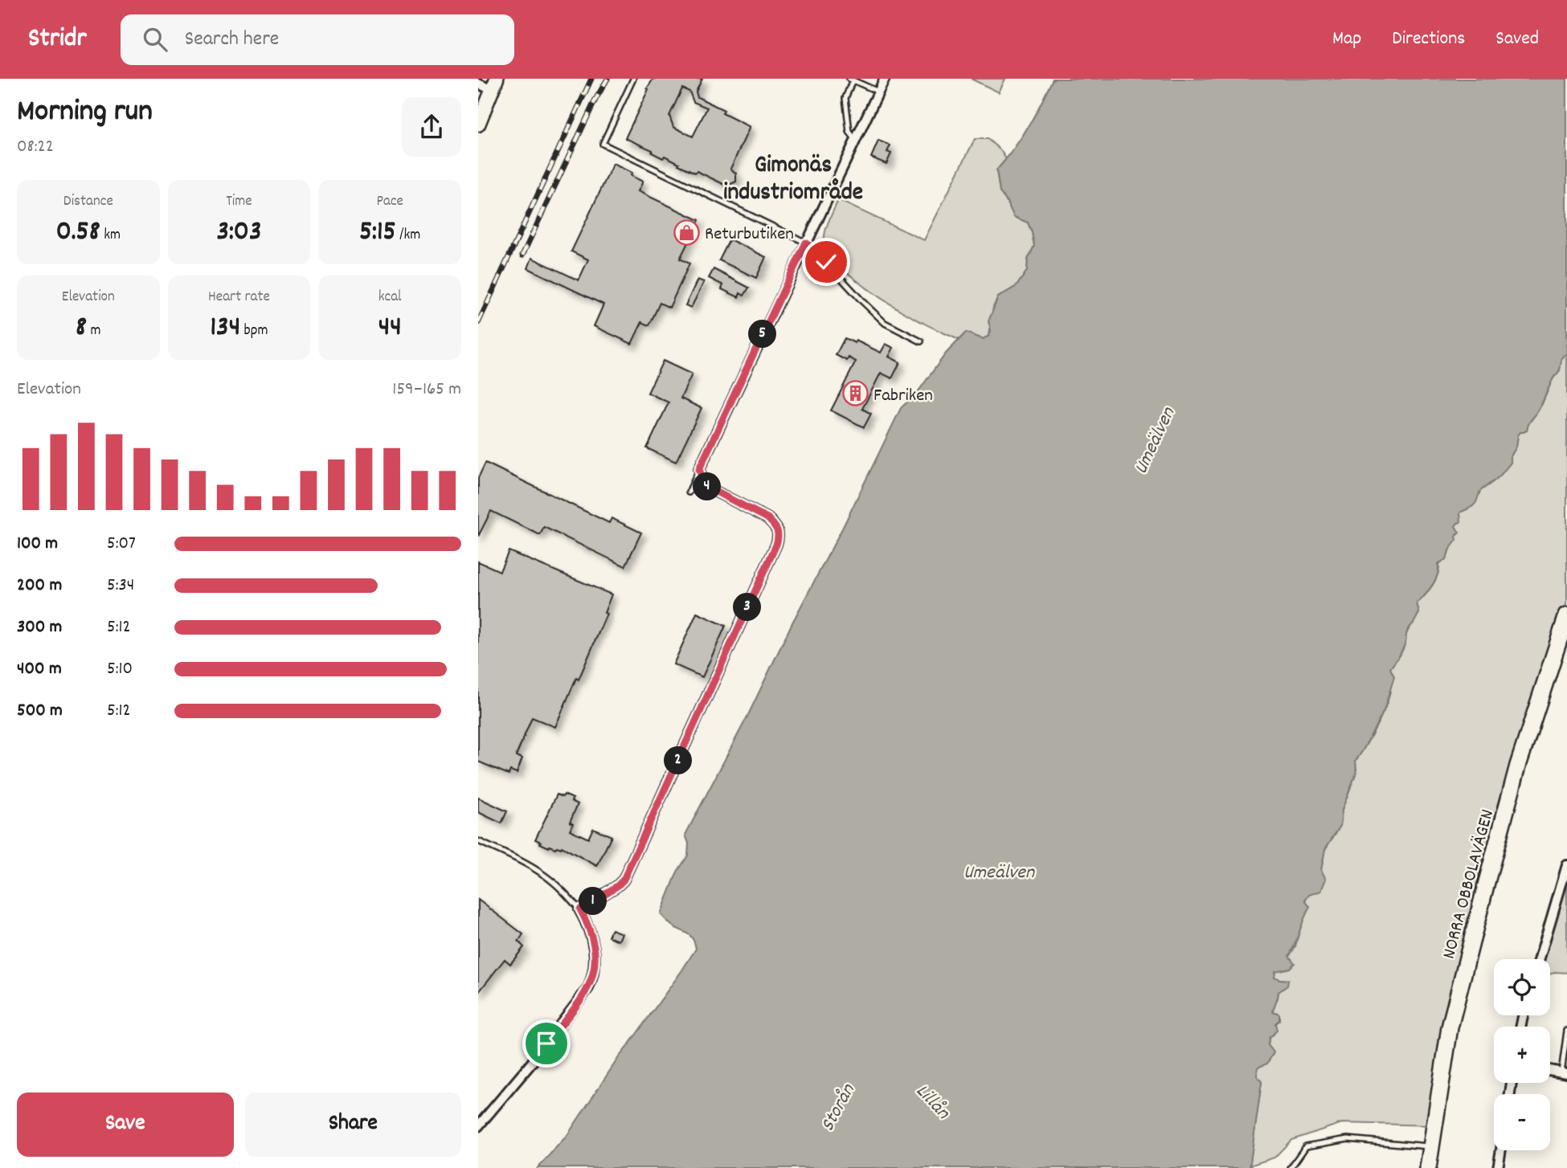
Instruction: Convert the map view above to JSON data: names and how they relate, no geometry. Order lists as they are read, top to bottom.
{
  "streets": {
    "highway": ["NORRA OBBOLAVÄGEN"]
  },
  "districts": ["Gimonäs industriområde"],
  "water": ["Umeälven", "Lillån", "Storån"],
  "places": {
    "shop": ["Returbutiken"],
    "building": ["Fabriken"]
  },
  "page": {
    "header": "Stridr",
    "search": "Search here",
    "nav": ["Map", "Directions", "Saved"],
    "heading": ["Morning run", "08:22"],
    "stats": [
      ["Distance", "0.58 km"],
      ["Time", "3:03"],
      ["Pace", "5:15 /km"],
      ["Elevation", "8 m"],
      ["Heart rate", "134 bpm"],
      ["kcal", "44"]
    ],
    "pins": [
      "5",
      "4",
      "3",
      "2",
      "1"
    ],
    "chart": ["Elevation", "159–165 m"],
    "list": [
      {
        "name": "100 m",
        "note": "5:07"
      },
      {
        "name": "200 m",
        "note": "5:34"
      },
      {
        "name": "300 m",
        "note": "5:12"
      },
      {
        "name": "400 m",
        "note": "5:10"
      },
      {
        "name": "500 m",
        "note": "5:12"
      }
    ],
    "map_buttons": ["+", "−"],
    "buttons": ["Save", "Share"]
  }
}
